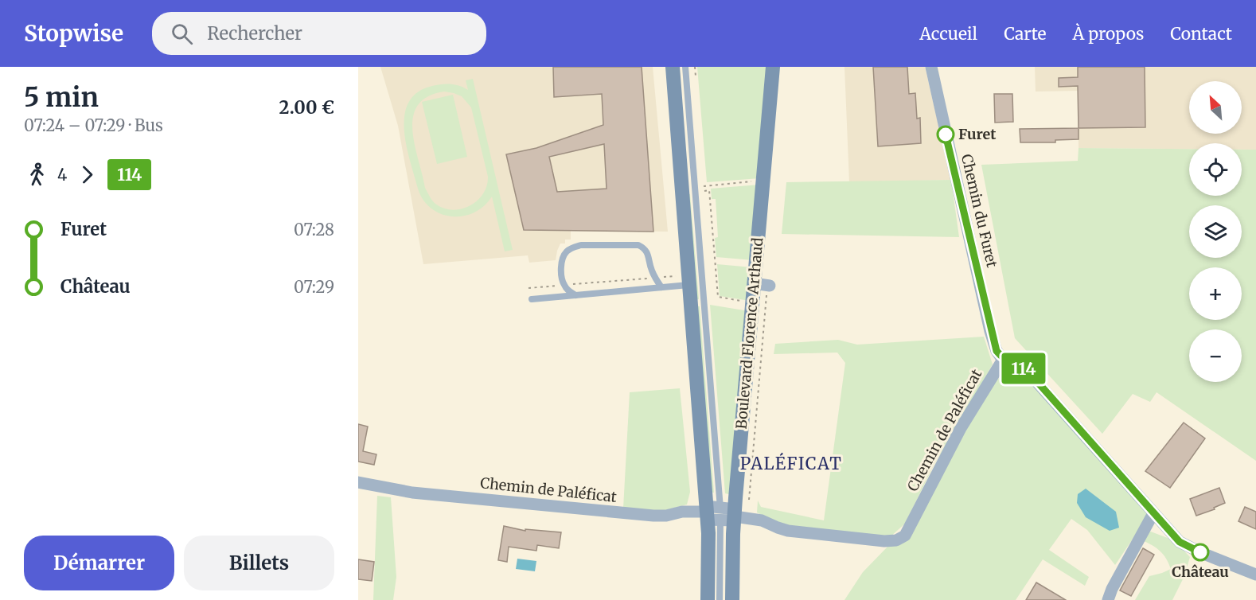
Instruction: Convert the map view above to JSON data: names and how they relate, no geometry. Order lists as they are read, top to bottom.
{
  "streets": {
    "street": ["Chemin du Furet", "Boulevard Florence Arthaud", "Chemin de Paléficat"]
  },
  "crossings": [
    ["Chemin du Furet", "Chemin de Paléficat"],
    ["Boulevard Florence Arthaud", "Chemin de Paléficat"]
  ],
  "districts": ["PALÉFICAT"],
  "places": ["Furet", "Château"],
  "lines": ["bus line 114"],
  "north": "top left",
  "page": {
    "header": "Stopwise",
    "search": "Rechercher",
    "nav": [
      "Accueil",
      "Carte",
      "À propos",
      "Contact"
    ],
    "heading": ["5 min", "07:24 – 07:29 · Bus", "2.00 €"],
    "on_map": "114",
    "map_buttons": ["+", "−"],
    "legs": ["4", "114"],
    "list": [
      {
        "name": "Furet",
        "value": "07:28"
      },
      {
        "name": "Château",
        "value": "07:29"
      }
    ],
    "buttons": ["Démarrer", "Billets"]
  }
}
